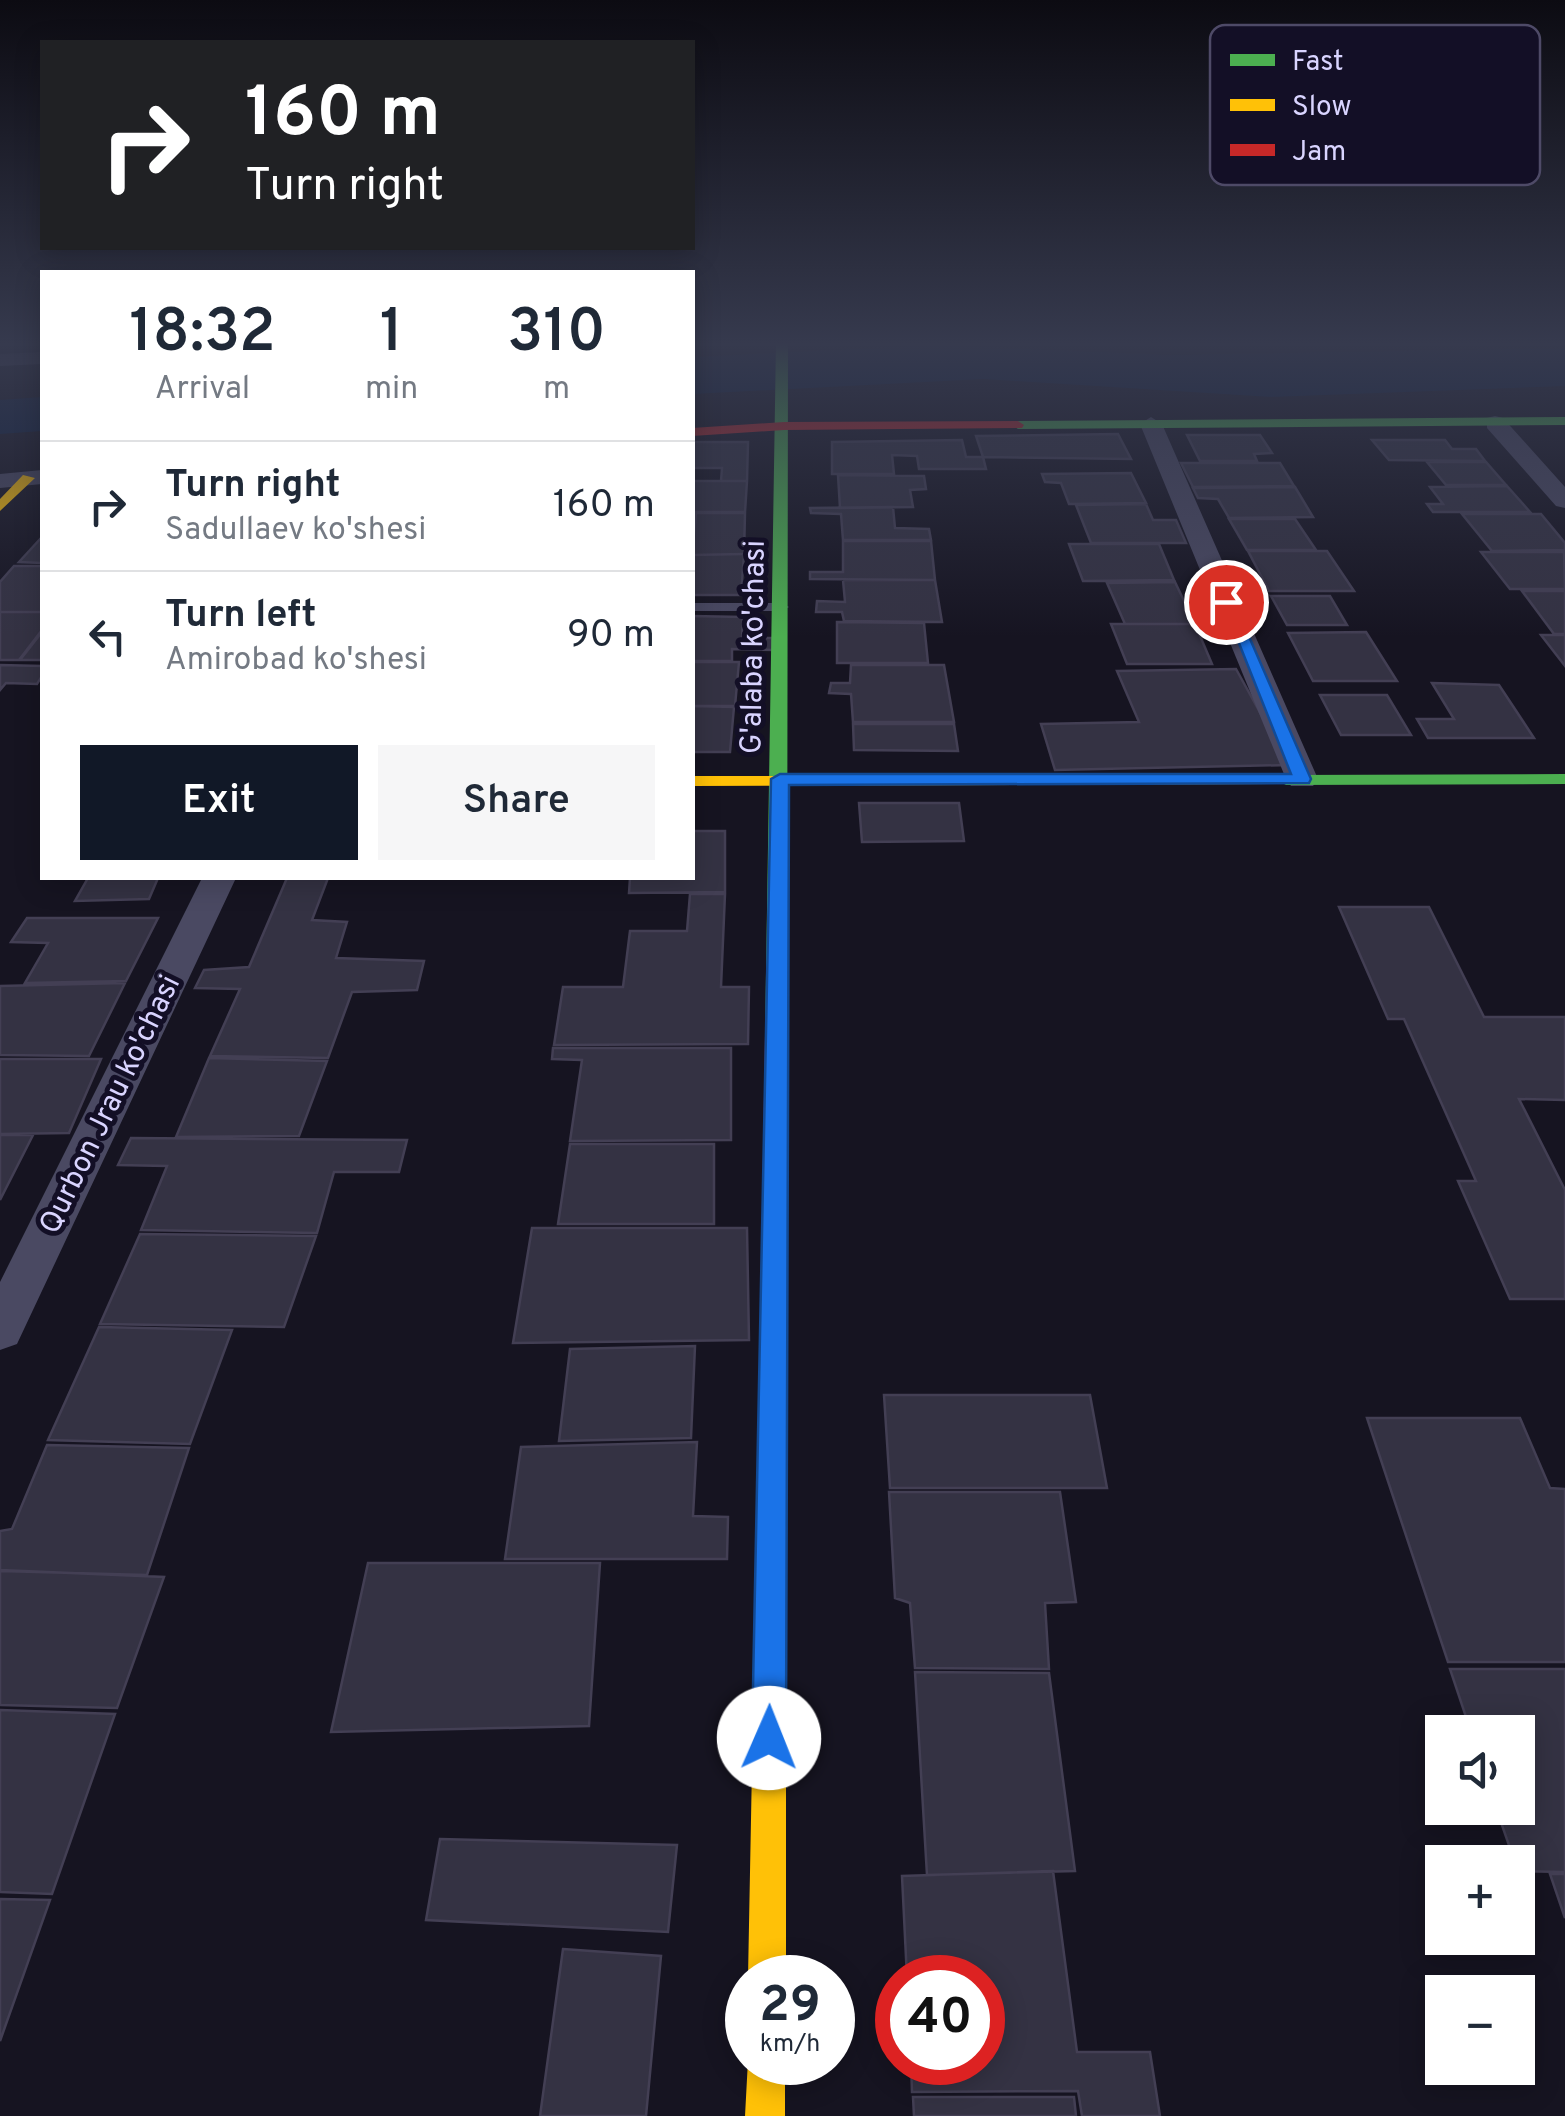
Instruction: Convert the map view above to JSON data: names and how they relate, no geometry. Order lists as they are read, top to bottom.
{
  "streets": {
    "street": ["G'alaba ko'chasi", "Qurbon Jrau ko'chasi"]
  },
  "legend": ["Fast", "Slow", "Jam"],
  "page": {
    "turn": ["160 m", "Turn right"],
    "eta": [
      "18:32",
      "Arrival",
      "1",
      "min",
      "310",
      "m"
    ],
    "list": [
      {
        "name": "Turn right",
        "note": "Sadullaev ko'shesi",
        "value": "160 m"
      },
      {
        "name": "Turn left",
        "note": "Amirobad ko'shesi",
        "value": "90 m"
      }
    ],
    "buttons": ["Exit", "Share"],
    "map_buttons": ["+", "−"],
    "speed": "29 km/h",
    "limit": "40"
  }
}
